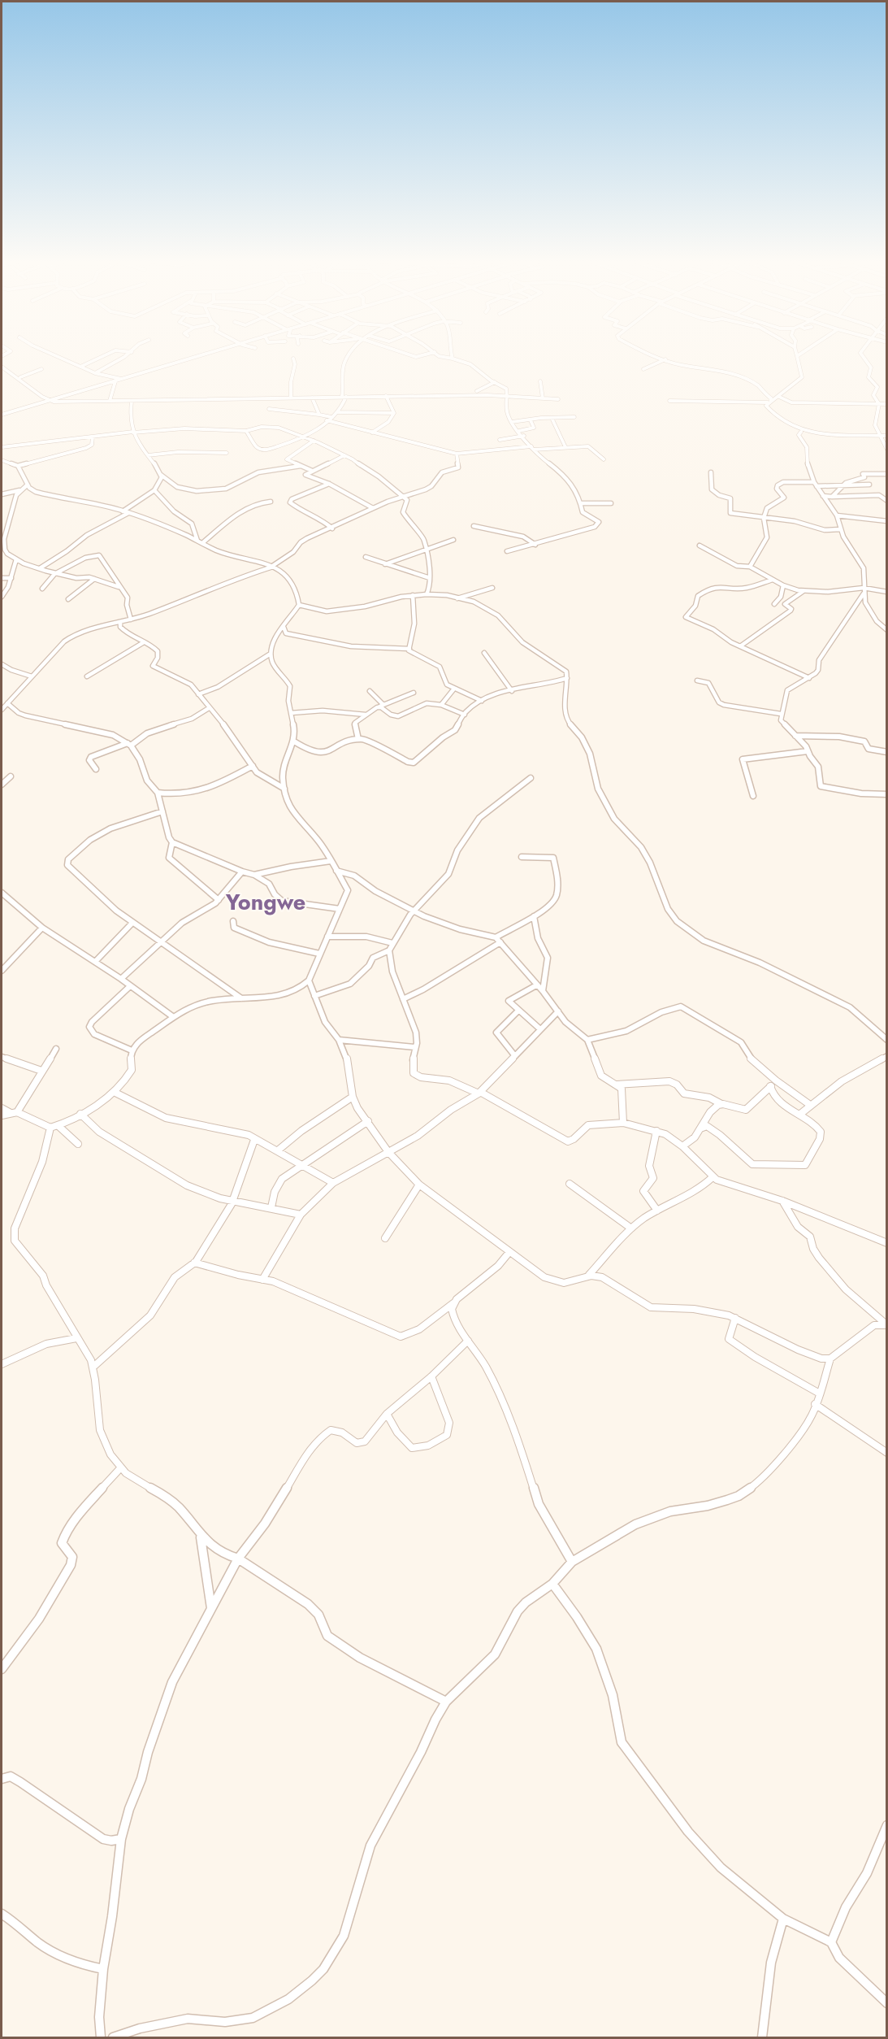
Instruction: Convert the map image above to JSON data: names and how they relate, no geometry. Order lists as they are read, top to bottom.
{
  "districts": ["Yongwe"]
}
